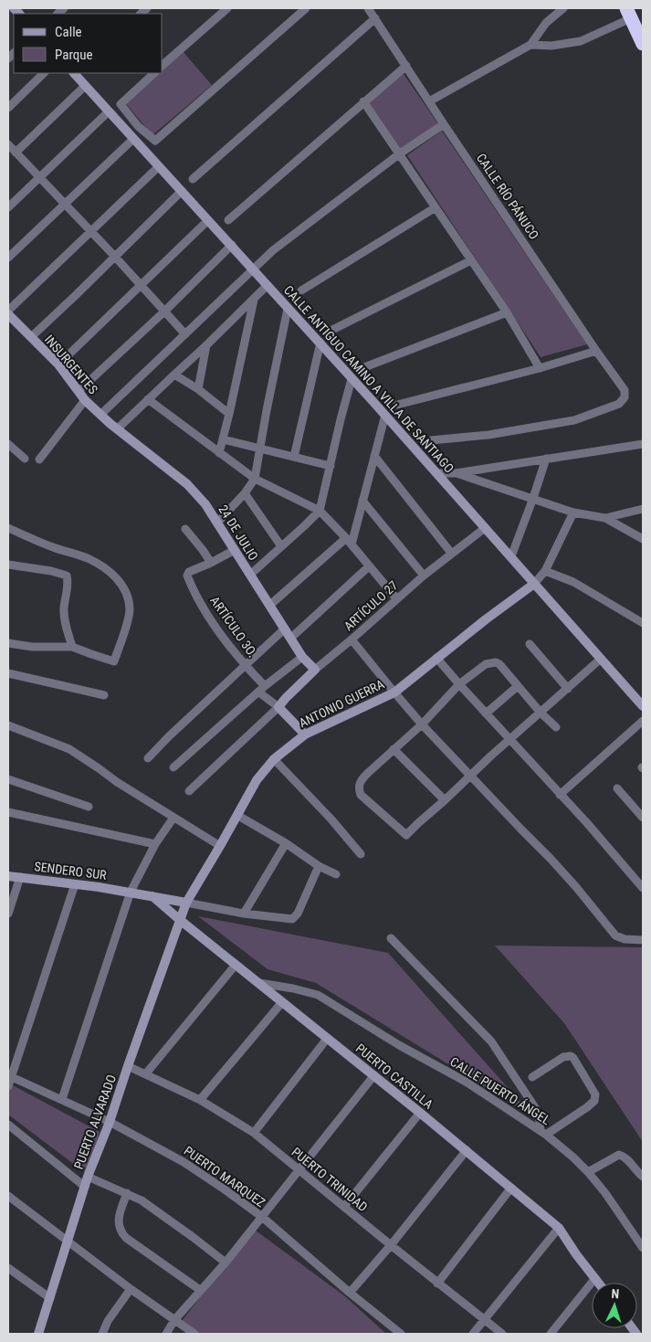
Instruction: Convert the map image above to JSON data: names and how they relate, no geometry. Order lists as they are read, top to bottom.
{
  "streets": {
    "street": [
      "CALLE RÍO PÁNUCO",
      "INSURGENTES",
      "CALLE ANTIGUO CAMINO A VILLA DE SANTIAGO",
      "24 DE JULIO",
      "ARTÍCULO 27",
      "ARTÍCULO 3O.",
      "ANTONIO GUERRA",
      "SENDERO SUR",
      "PUERTO CASTILLA",
      "CALLE PUERTO ÁNGEL",
      "PUERTO ALVARADO",
      "PUERTO MARQUEZ",
      "PUERTO TRINIDAD"
    ]
  },
  "crossings": [
    ["INSURGENTES", "24 DE JULIO"],
    ["CALLE ANTIGUO CAMINO A VILLA DE SANTIAGO", "ARTÍCULO 27"],
    ["CALLE ANTIGUO CAMINO A VILLA DE SANTIAGO", "ANTONIO GUERRA"],
    ["24 DE JULIO", "ARTÍCULO 27"],
    ["ARTÍCULO 27", "ARTÍCULO 3O."],
    ["ARTÍCULO 3O.", "ANTONIO GUERRA"],
    ["ANTONIO GUERRA", "PUERTO ALVARADO"],
    ["PUERTO CASTILLA", "CALLE PUERTO ÁNGEL"],
    ["PUERTO CASTILLA", "PUERTO ALVARADO"],
    ["PUERTO ALVARADO", "PUERTO MARQUEZ"],
    ["PUERTO ALVARADO", "PUERTO TRINIDAD"]
  ],
  "legend": ["Calle", "Parque"],
  "north": "top"
}
